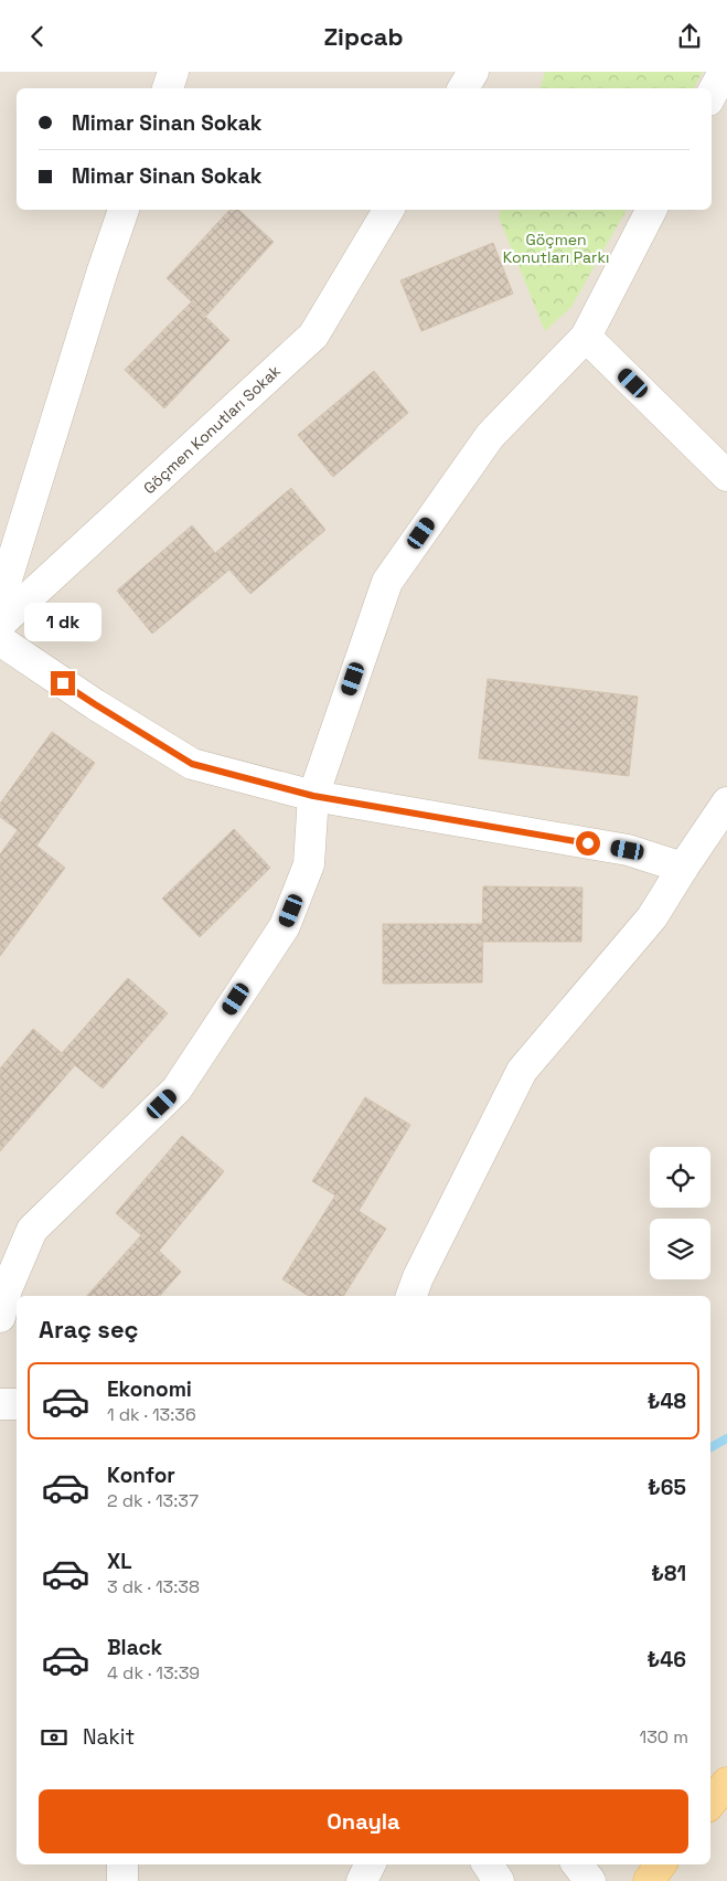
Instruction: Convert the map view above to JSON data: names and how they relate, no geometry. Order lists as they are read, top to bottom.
{
  "streets": {
    "street": ["Göçmen Konutları Sokak"]
  },
  "parks": ["Göçmen Konutları Parkı"],
  "page": {
    "header": "Zipcab",
    "banner": ["Mimar Sinan Sokak", "Mimar Sinan Sokak"],
    "bubble": "1 dk",
    "heading": "Araç seç",
    "list": [
      {
        "name": "Ekonomi",
        "note": "1 dk · 13:36",
        "value": "₺48"
      },
      {
        "name": "Konfor",
        "note": "2 dk · 13:37",
        "value": "₺65"
      },
      {
        "name": "XL",
        "note": "3 dk · 13:38",
        "value": "₺81"
      },
      {
        "name": "Black",
        "note": "4 dk · 13:39",
        "value": "₺46"
      }
    ],
    "pay": ["Nakit", "130 m"],
    "buttons": "Onayla"
  }
}
